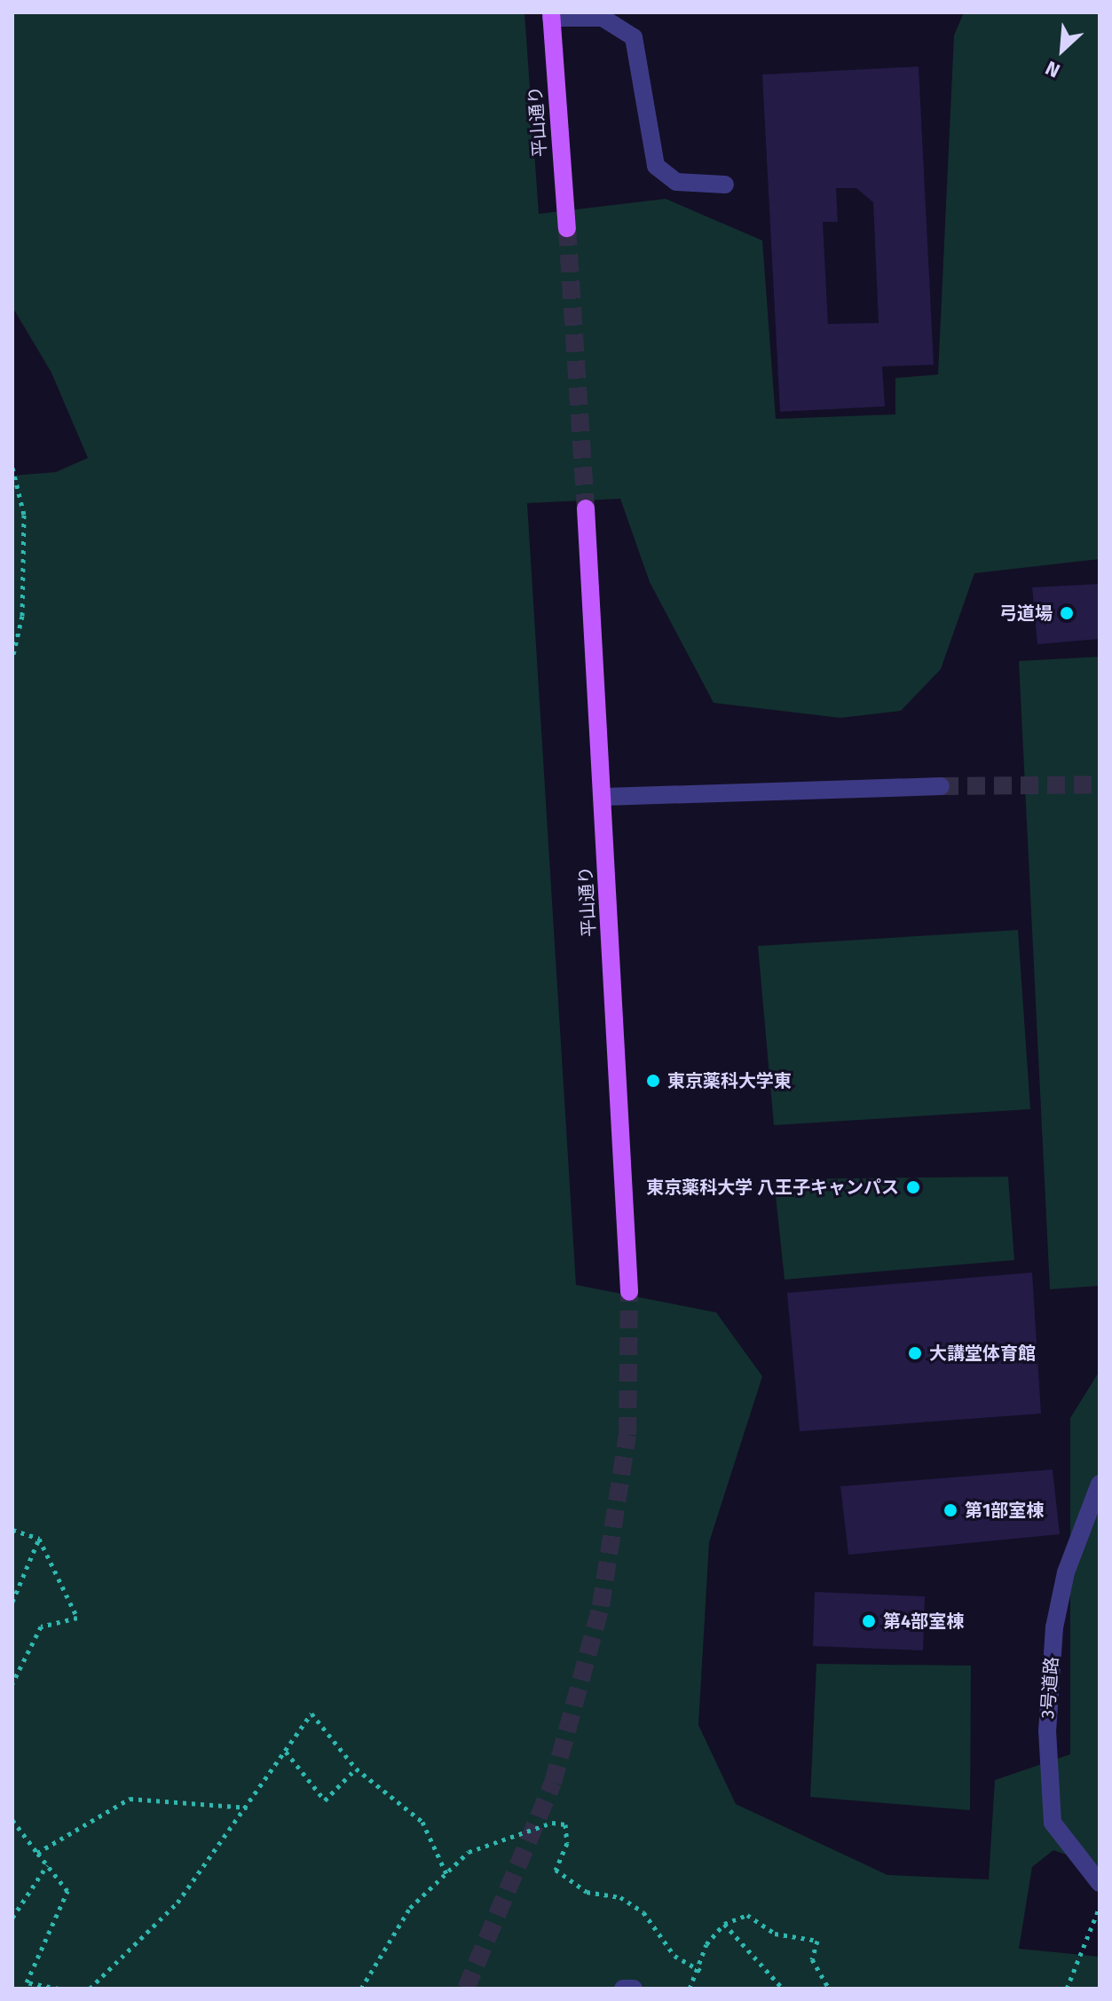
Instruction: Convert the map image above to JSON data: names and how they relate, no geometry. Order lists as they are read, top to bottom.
{
  "streets": {
    "main road": ["平山通り"],
    "street": ["3号道路"]
  },
  "places": [
    "弓道場",
    "東京薬科大学東",
    "東京薬科大学 八王子キャンパス",
    "大講堂体育館",
    "第1部室棟",
    "第4部室棟"
  ],
  "north": "bottom left"
}
